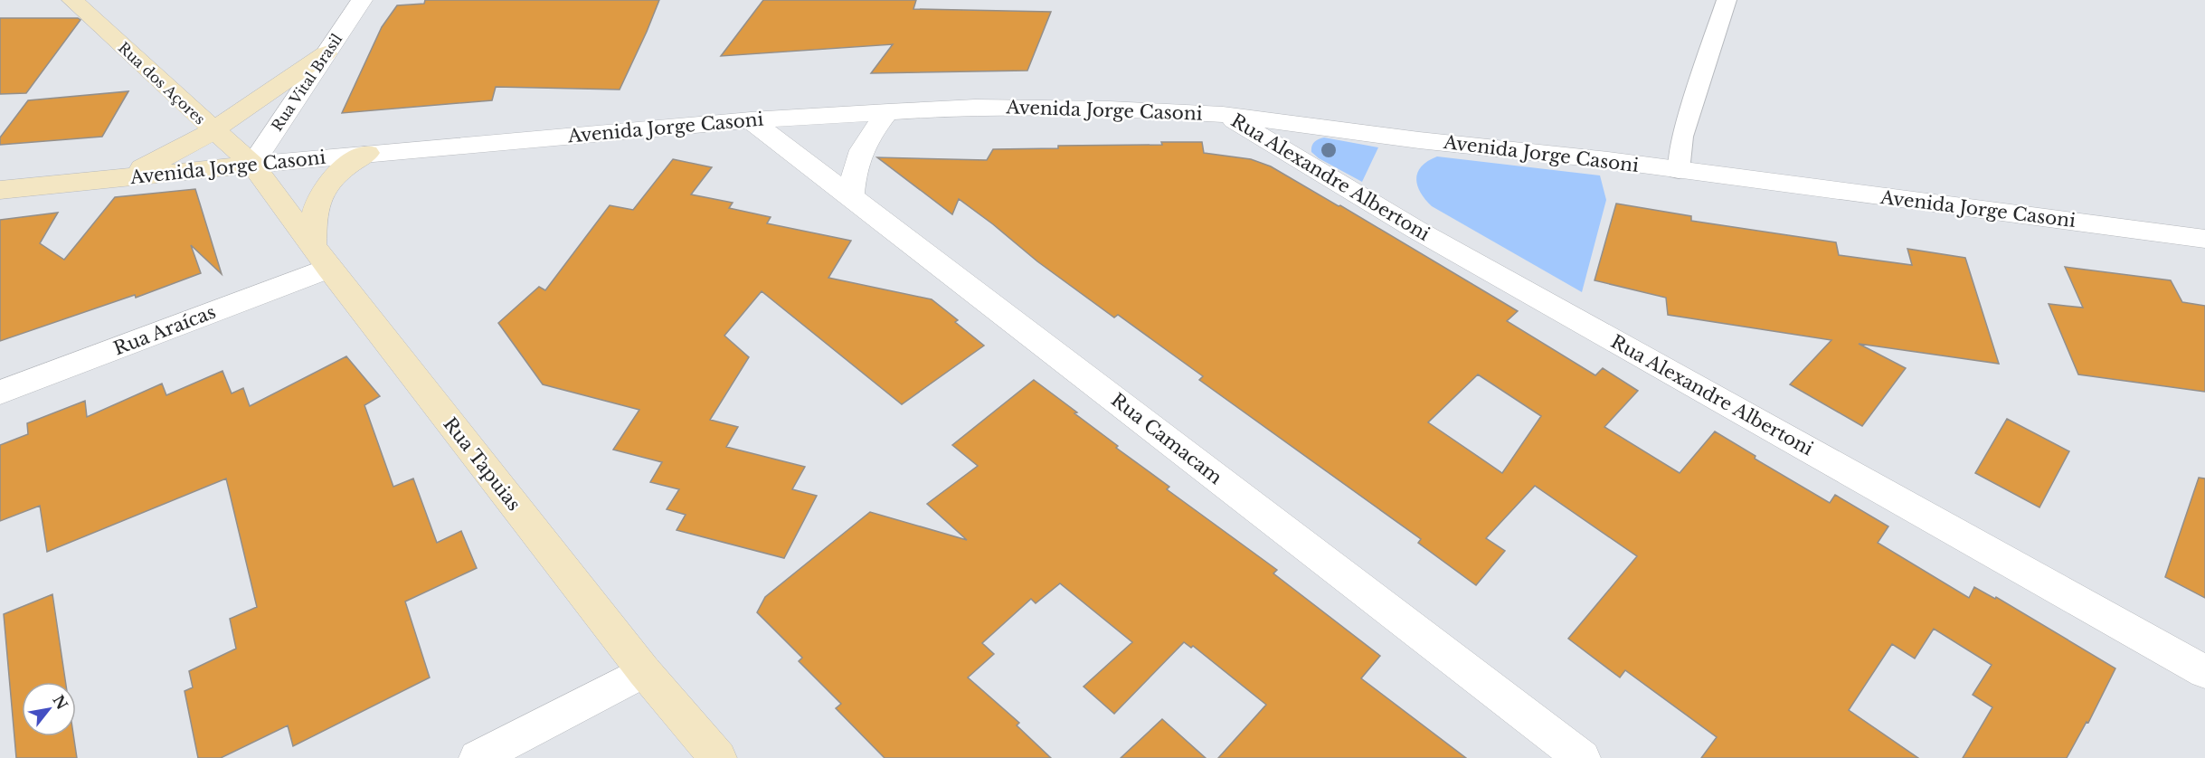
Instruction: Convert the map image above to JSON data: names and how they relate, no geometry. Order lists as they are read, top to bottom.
{
  "streets": {
    "street": [
      "Rua Vital Brasil",
      "Rua dos Açores",
      "Avenida Jorge Casoni",
      "Rua Alexandre Albertoni",
      "Rua Araícas",
      "Rua Camacam",
      "Rua Tapuias"
    ]
  },
  "crossings": [
    ["Rua Vital Brasil", "Rua dos Açores"],
    ["Rua Vital Brasil", "Avenida Jorge Casoni"],
    ["Rua Vital Brasil", "Rua Tapuias"],
    ["Rua dos Açores", "Avenida Jorge Casoni"],
    ["Rua dos Açores", "Rua Tapuias"],
    ["Avenida Jorge Casoni", "Rua Alexandre Albertoni"],
    ["Avenida Jorge Casoni", "Rua Camacam"],
    ["Avenida Jorge Casoni", "Rua Tapuias"],
    ["Rua Araícas", "Rua Tapuias"]
  ],
  "north": "top right"
}
